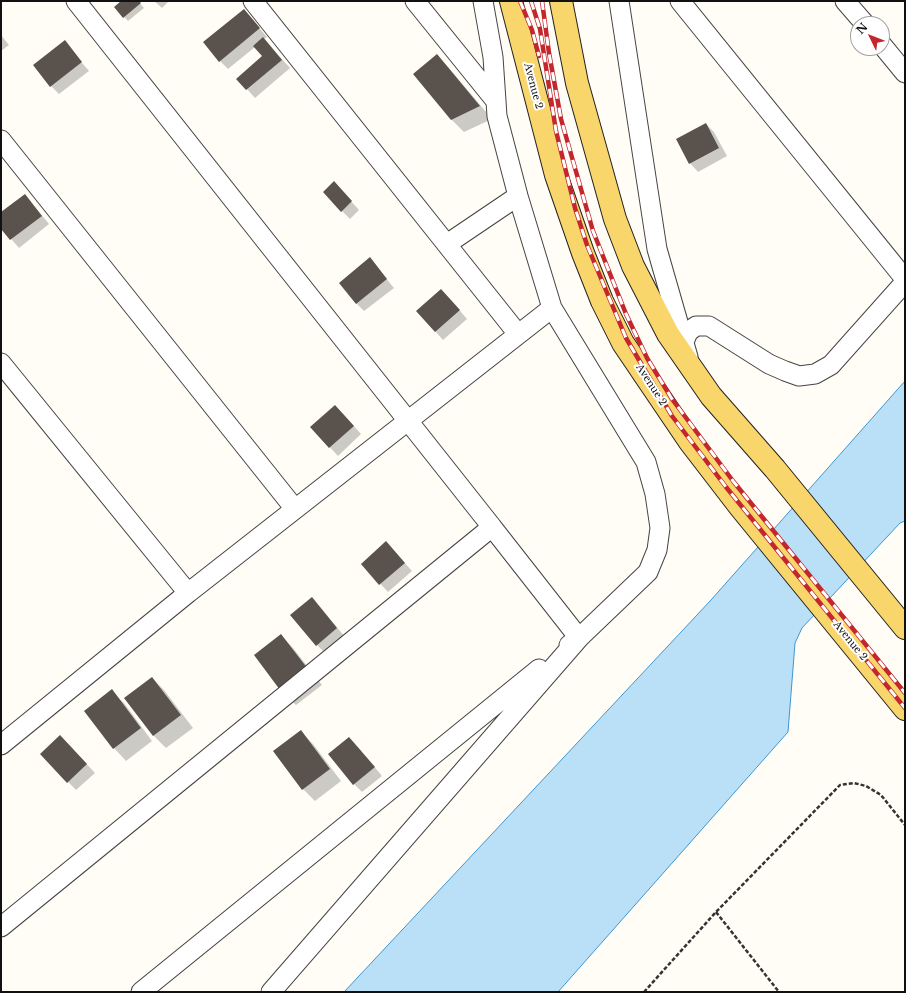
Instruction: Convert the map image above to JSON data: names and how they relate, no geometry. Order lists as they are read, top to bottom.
{
  "streets": {
    "main road": ["Avenue 2"]
  },
  "north": "top left"
}
